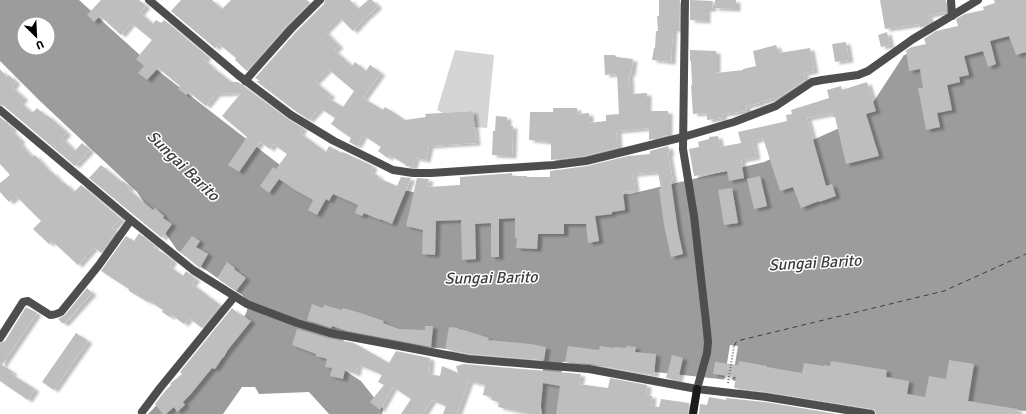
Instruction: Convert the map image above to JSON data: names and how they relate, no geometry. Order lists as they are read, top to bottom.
{
  "water": ["Sungai Barito"],
  "north": "bottom right"
}
